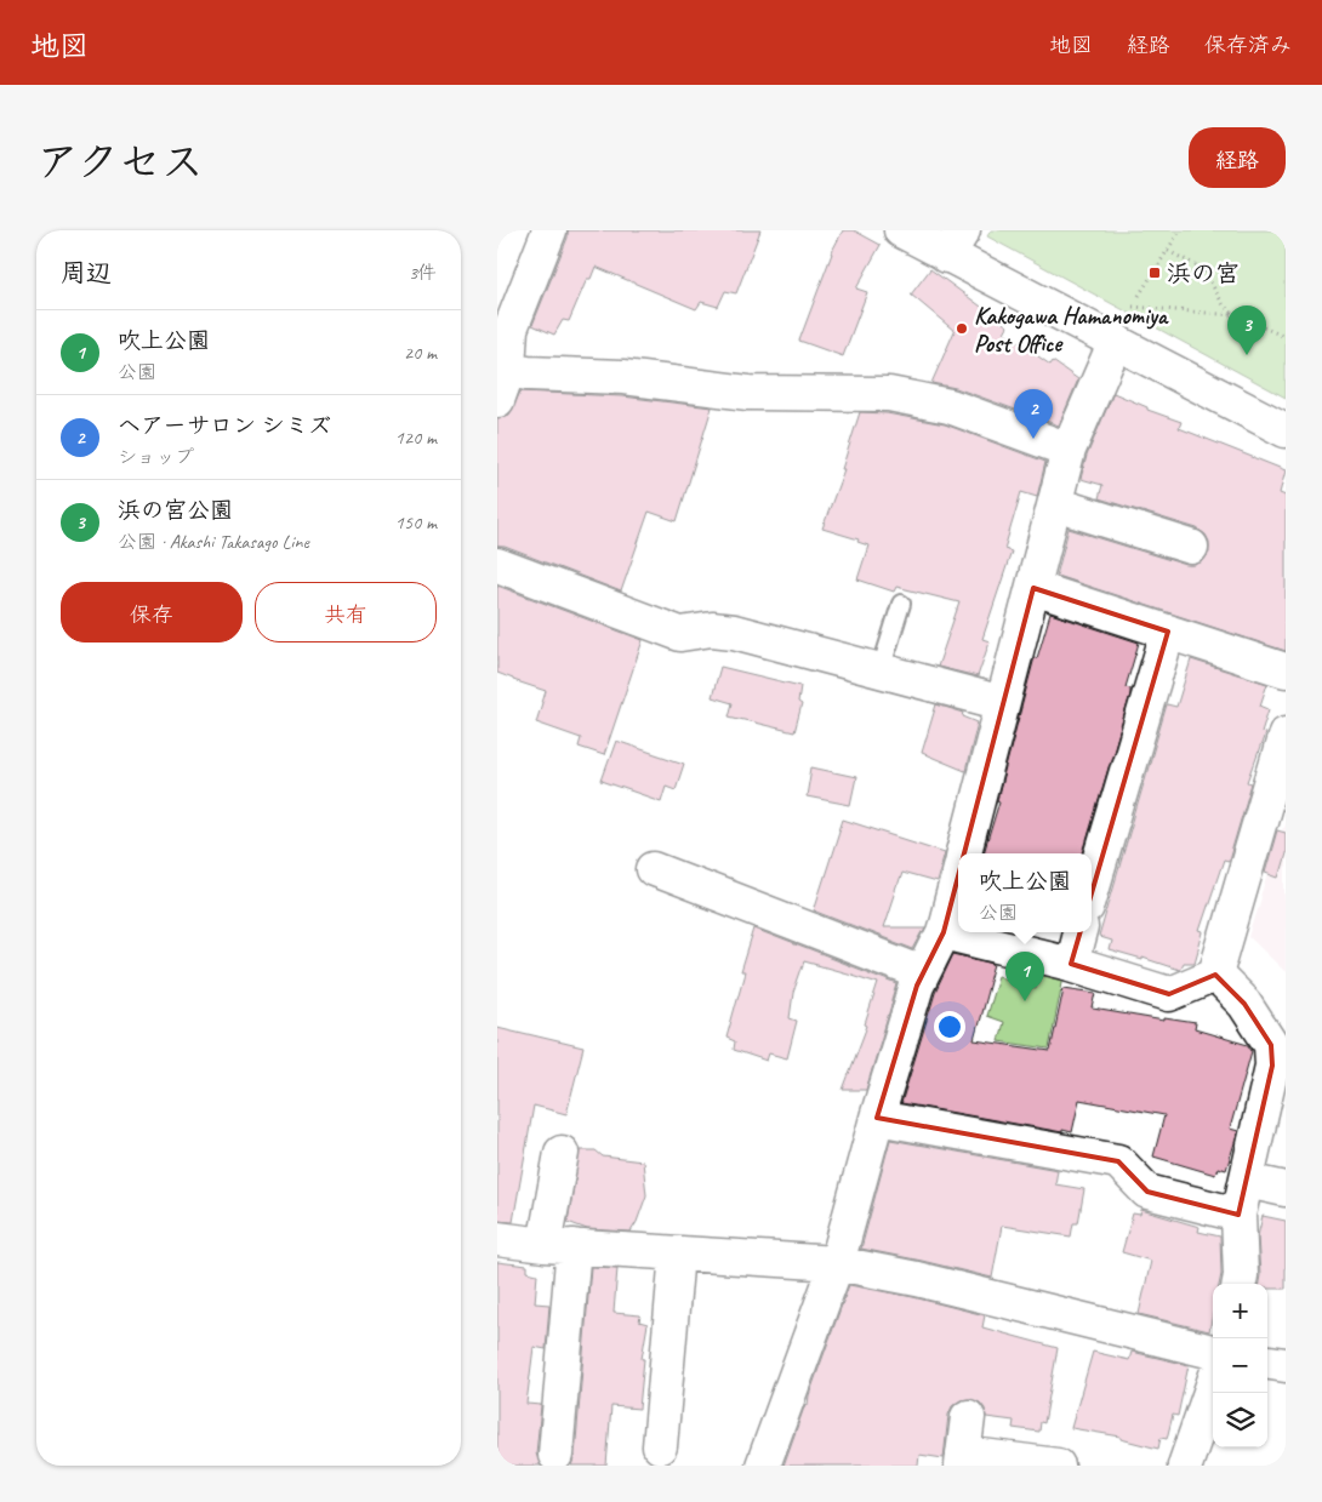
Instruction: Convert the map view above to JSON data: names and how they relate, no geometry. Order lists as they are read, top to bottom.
{
  "places": {
    "transit": ["浜の宮"],
    "other": ["Kakogawa Hamanomiya Post Office"]
  },
  "page": {
    "header": "地図",
    "nav": ["地図", "経路", "保存済み"],
    "title": "アクセス",
    "buttons": [
      "経路",
      ["保存", "共有"]
    ],
    "heading": ["周辺", "3件"],
    "pins": ["3", "2", "1"],
    "list": [
      {
        "mark": "1",
        "name": "吹上公園",
        "note": "公園",
        "value": "20 m"
      },
      {
        "mark": "2",
        "name": "ヘアーサロン シミズ",
        "note": "ショップ",
        "value": "120 m"
      },
      {
        "mark": "3",
        "name": "浜の宮公園",
        "note": "公園 · Akashi Takasago Line",
        "value": "150 m"
      }
    ],
    "popup": ["吹上公園", "公園"],
    "map_buttons": ["+", "−"]
  }
}
